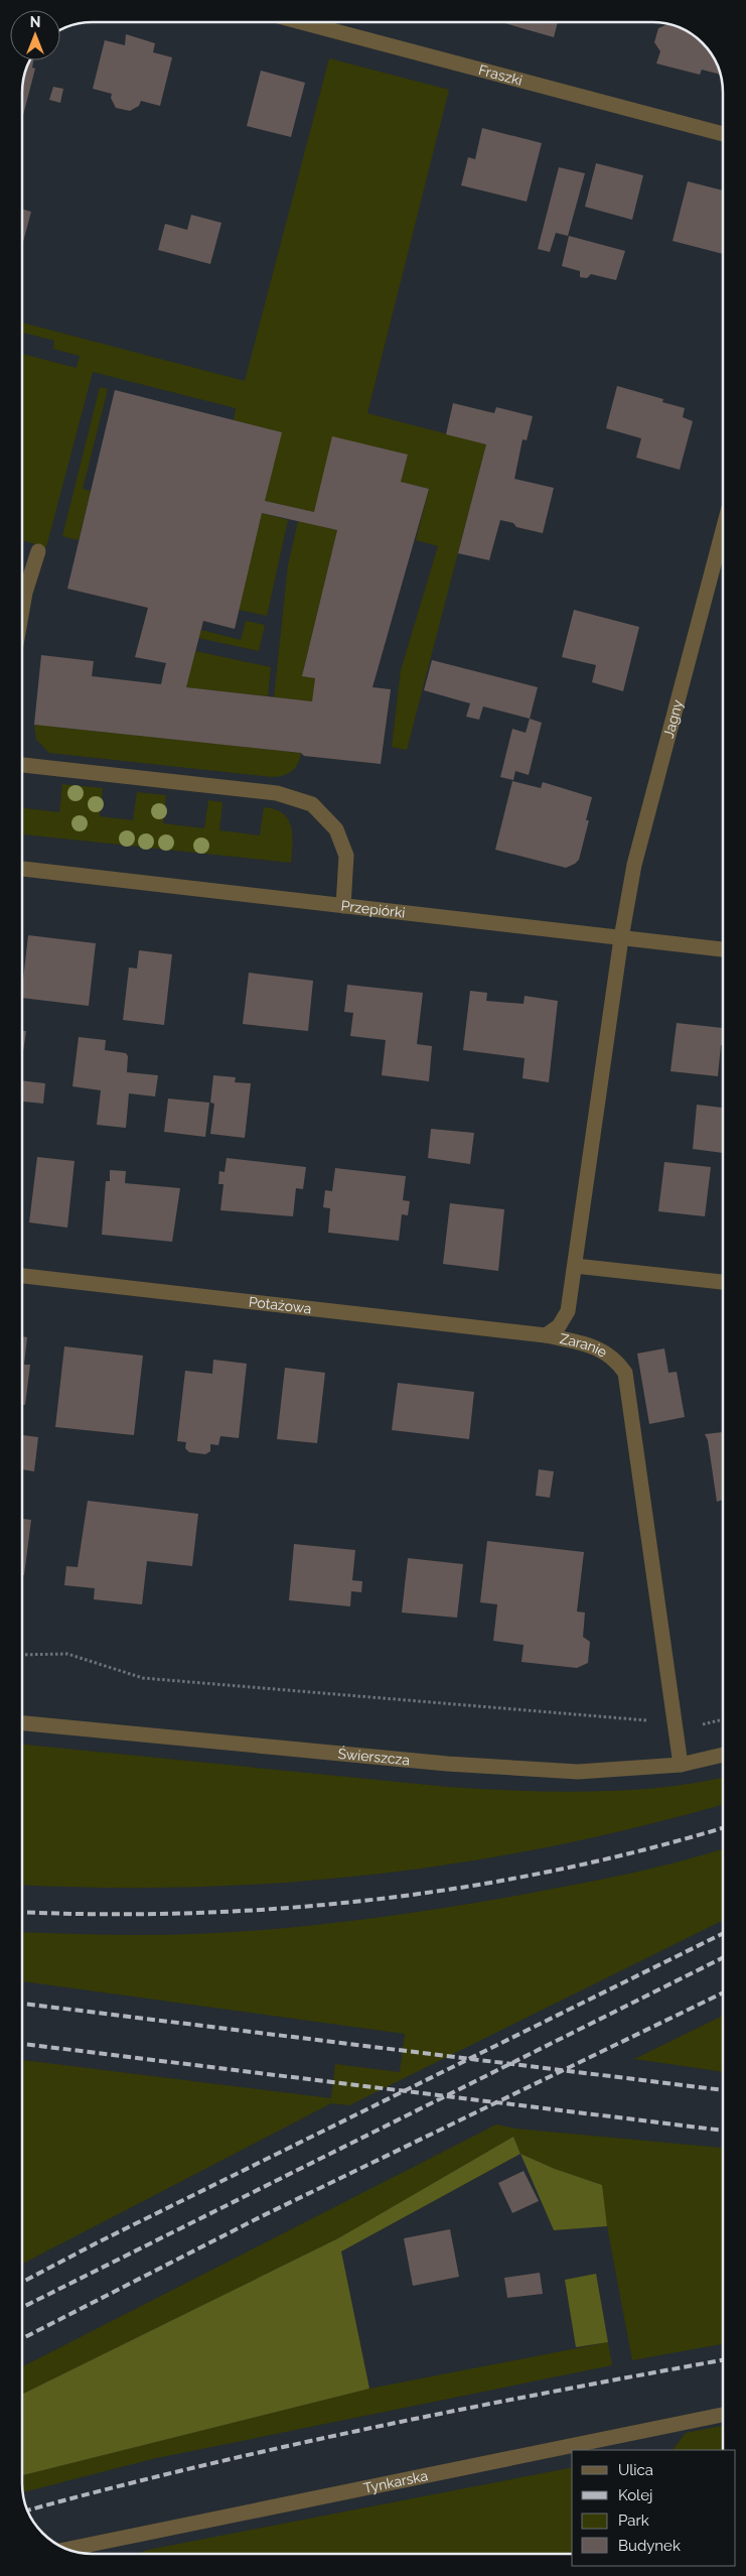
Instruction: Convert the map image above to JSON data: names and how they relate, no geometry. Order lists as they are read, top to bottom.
{
  "streets": {
    "street": [
      "Fraszki",
      "Jagny",
      "Przepiórki",
      "Potażowa",
      "Zaranie",
      "Świerszcza",
      "Tynkarska"
    ]
  },
  "crossings": [
    ["Jagny", "Przepiórki"],
    ["Jagny", "Zaranie"],
    ["Przepiórki", "Zaranie"],
    ["Potażowa", "Zaranie"],
    ["Zaranie", "Świerszcza"]
  ],
  "legend": [
    "Ulica",
    "Kolej",
    "Park",
    "Budynek"
  ],
  "north": "top"
}
